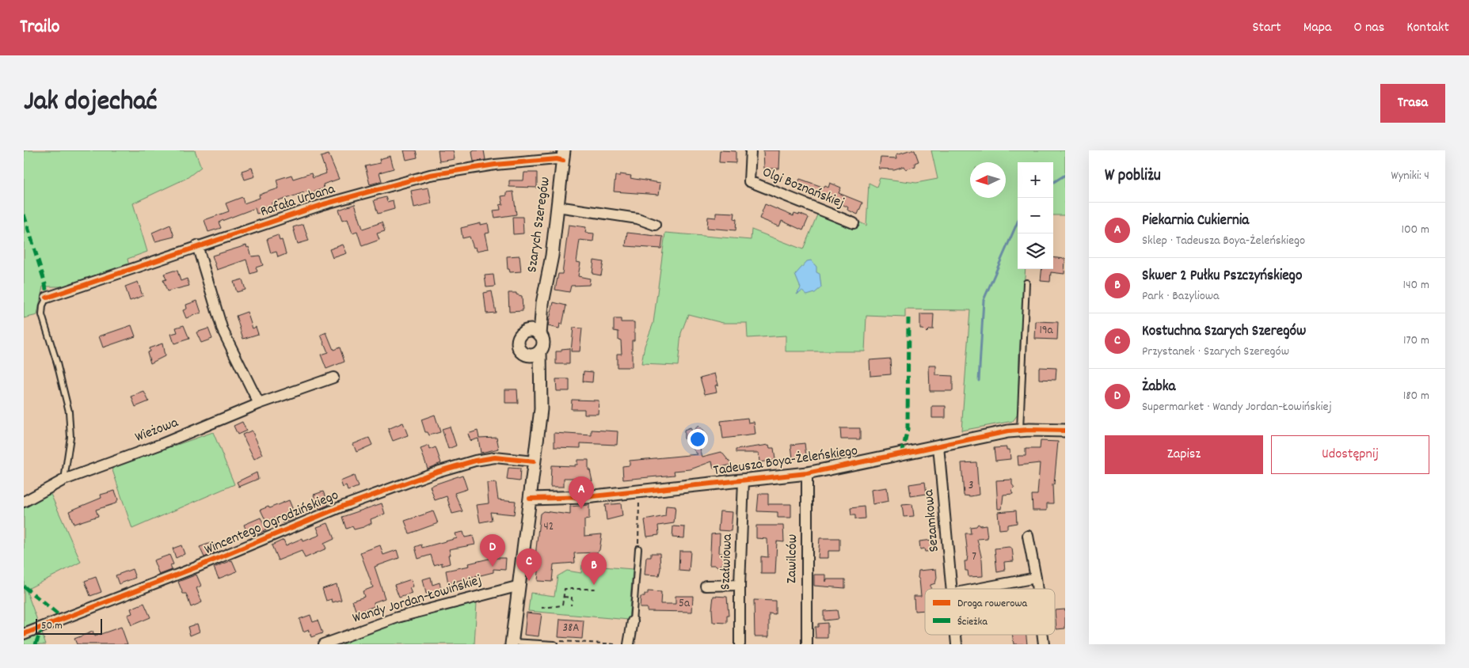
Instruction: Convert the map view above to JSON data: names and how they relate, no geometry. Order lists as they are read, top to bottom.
{
  "streets": {
    "street": [
      "Olgi Boznańskiej",
      "Rafała Urbana",
      "Szarych Szeregów",
      "Wieżowa",
      "Tadeusza Boya-Żeleńskiego",
      "Sezamkowa",
      "Wincentego Ogrodzińskiego",
      "Zawilców",
      "Szałwiowa",
      "Wandy Jordan-Łowińskiej"
    ]
  },
  "crossings": [
    ["Rafała Urbana", "Szarych Szeregów"],
    ["Tadeusza Boya-Żeleńskiego", "Sezamkowa"],
    ["Tadeusza Boya-Żeleńskiego", "Zawilców"],
    ["Tadeusza Boya-Żeleńskiego", "Szałwiowa"]
  ],
  "house_numbers": [
    "19a",
    "3",
    "42",
    "7",
    "5a",
    "38A"
  ],
  "legend": ["Droga rowerowa", "Ścieżka"],
  "scale_bar": "50 m",
  "north": "left",
  "page": {
    "header": "Trailo",
    "nav": [
      "Start",
      "Mapa",
      "O nas",
      "Kontakt"
    ],
    "title": "Jak dojechać",
    "buttons": [
      "Trasa",
      ["Zapisz", "Udostępnij"]
    ],
    "heading": ["W pobliżu", "Wyniki: 4"],
    "map_buttons": ["+", "−"],
    "list": [
      {
        "mark": "A",
        "name": "Piekarnia Cukiernia",
        "note": "Sklep · Tadeusza Boya-Żeleńskiego",
        "value": "100 m"
      },
      {
        "mark": "B",
        "name": "Skwer 2 Pułku Pszczyńskiego",
        "note": "Park · Bazyliowa",
        "value": "140 m"
      },
      {
        "mark": "C",
        "name": "Kostuchna Szarych Szeregów",
        "note": "Przystanek · Szarych Szeregów",
        "value": "170 m"
      },
      {
        "mark": "D",
        "name": "Żabka",
        "note": "Supermarket · Wandy Jordan-Łowińskiej",
        "value": "180 m"
      }
    ],
    "pins": [
      "A",
      "D",
      "C",
      "B"
    ],
    "scale": "50 m"
  }
}
